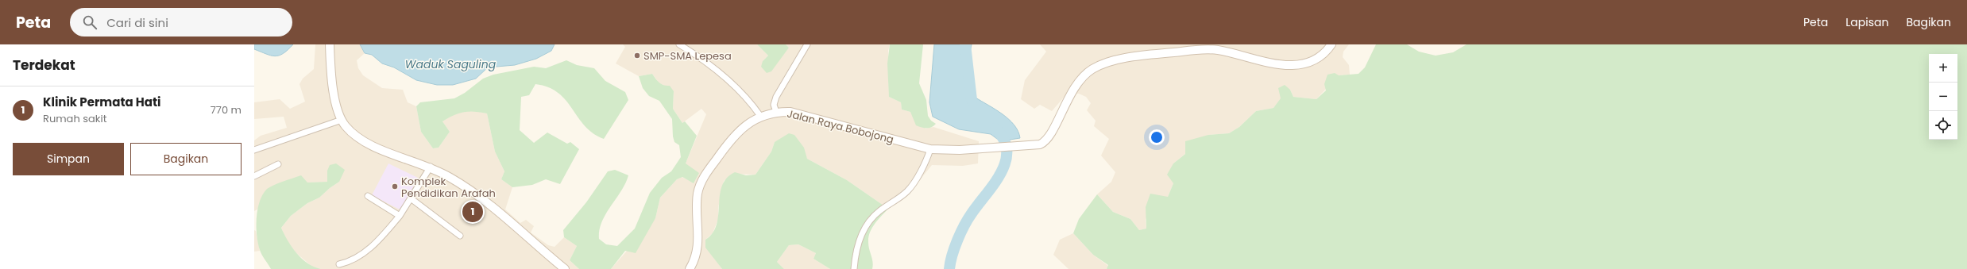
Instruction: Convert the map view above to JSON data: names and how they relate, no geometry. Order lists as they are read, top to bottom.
{
  "streets": {
    "main road": ["Jalan Raya Bobojong"]
  },
  "water": ["Waduk Saguling"],
  "places": ["SMP-SMA Lepesa", "Komplek Pendidikan Arafah"],
  "page": {
    "header": "Peta",
    "search": "Cari di sini",
    "nav": ["Peta", "Lapisan", "Bagikan"],
    "heading": "Terdekat",
    "map_buttons": ["+", "−"],
    "list": [
      {
        "mark": "1",
        "name": "Klinik Permata Hati",
        "note": "Rumah sakit",
        "value": "770 m"
      }
    ],
    "buttons": ["Simpan", "Bagikan"],
    "pins": "1"
  }
}
